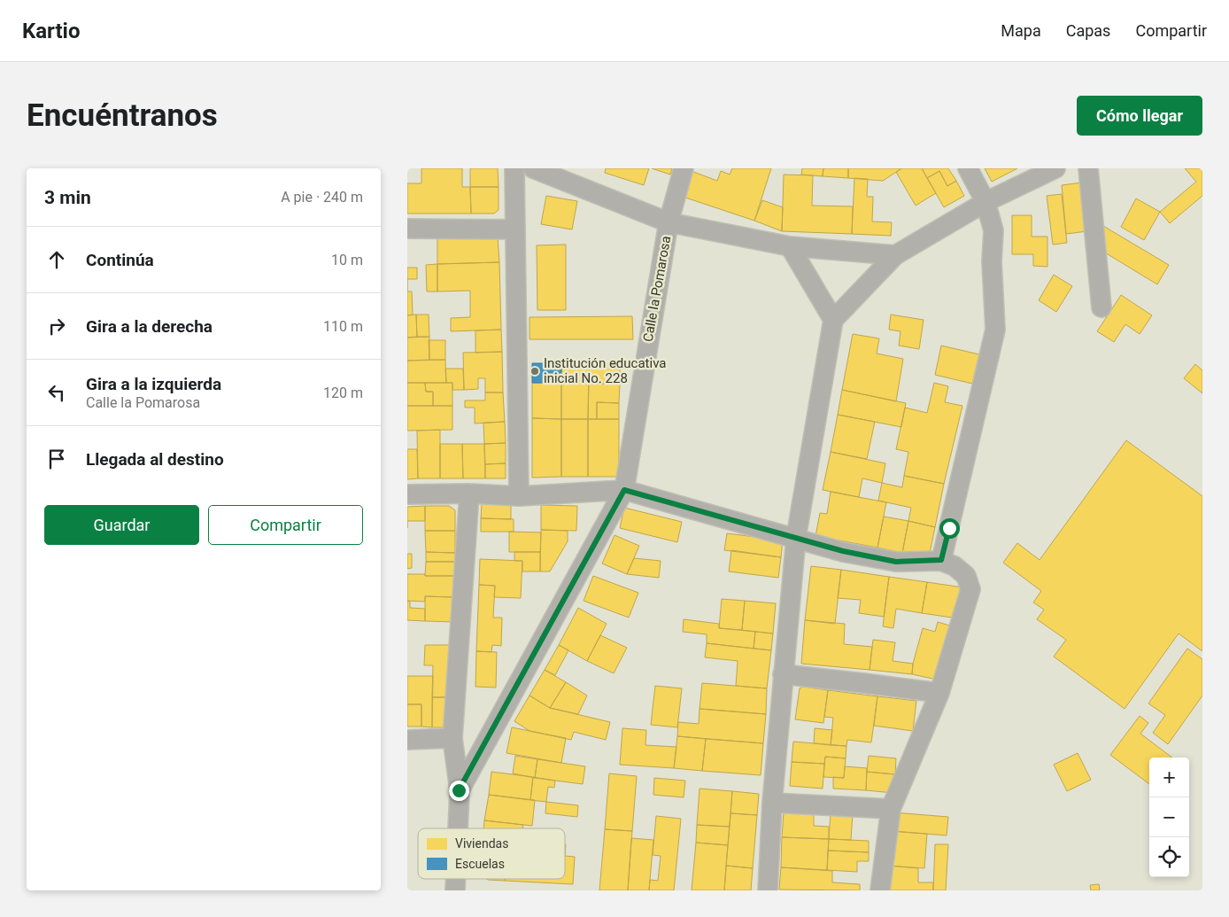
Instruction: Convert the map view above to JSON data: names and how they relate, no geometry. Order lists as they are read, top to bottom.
{
  "streets": {
    "street": ["Calle la Pomarosa"]
  },
  "places": ["Institución educativa inicial No. 228"],
  "legend": ["Viviendas", "Escuelas"],
  "page": {
    "header": "Kartio",
    "nav": ["Mapa", "Capas", "Compartir"],
    "buttons": [
      "Cómo llegar",
      ["Guardar", "Compartir"]
    ],
    "title": "Encuéntranos",
    "heading": ["3 min", "A pie · 240 m"],
    "list": [
      ["Continúa", "10 m"],
      ["Gira a la derecha", "110 m"],
      ["Gira a la izquierda", "Calle la Pomarosa", "120 m"],
      "Llegada al destino"
    ],
    "map_buttons": ["+", "−"]
  }
}
